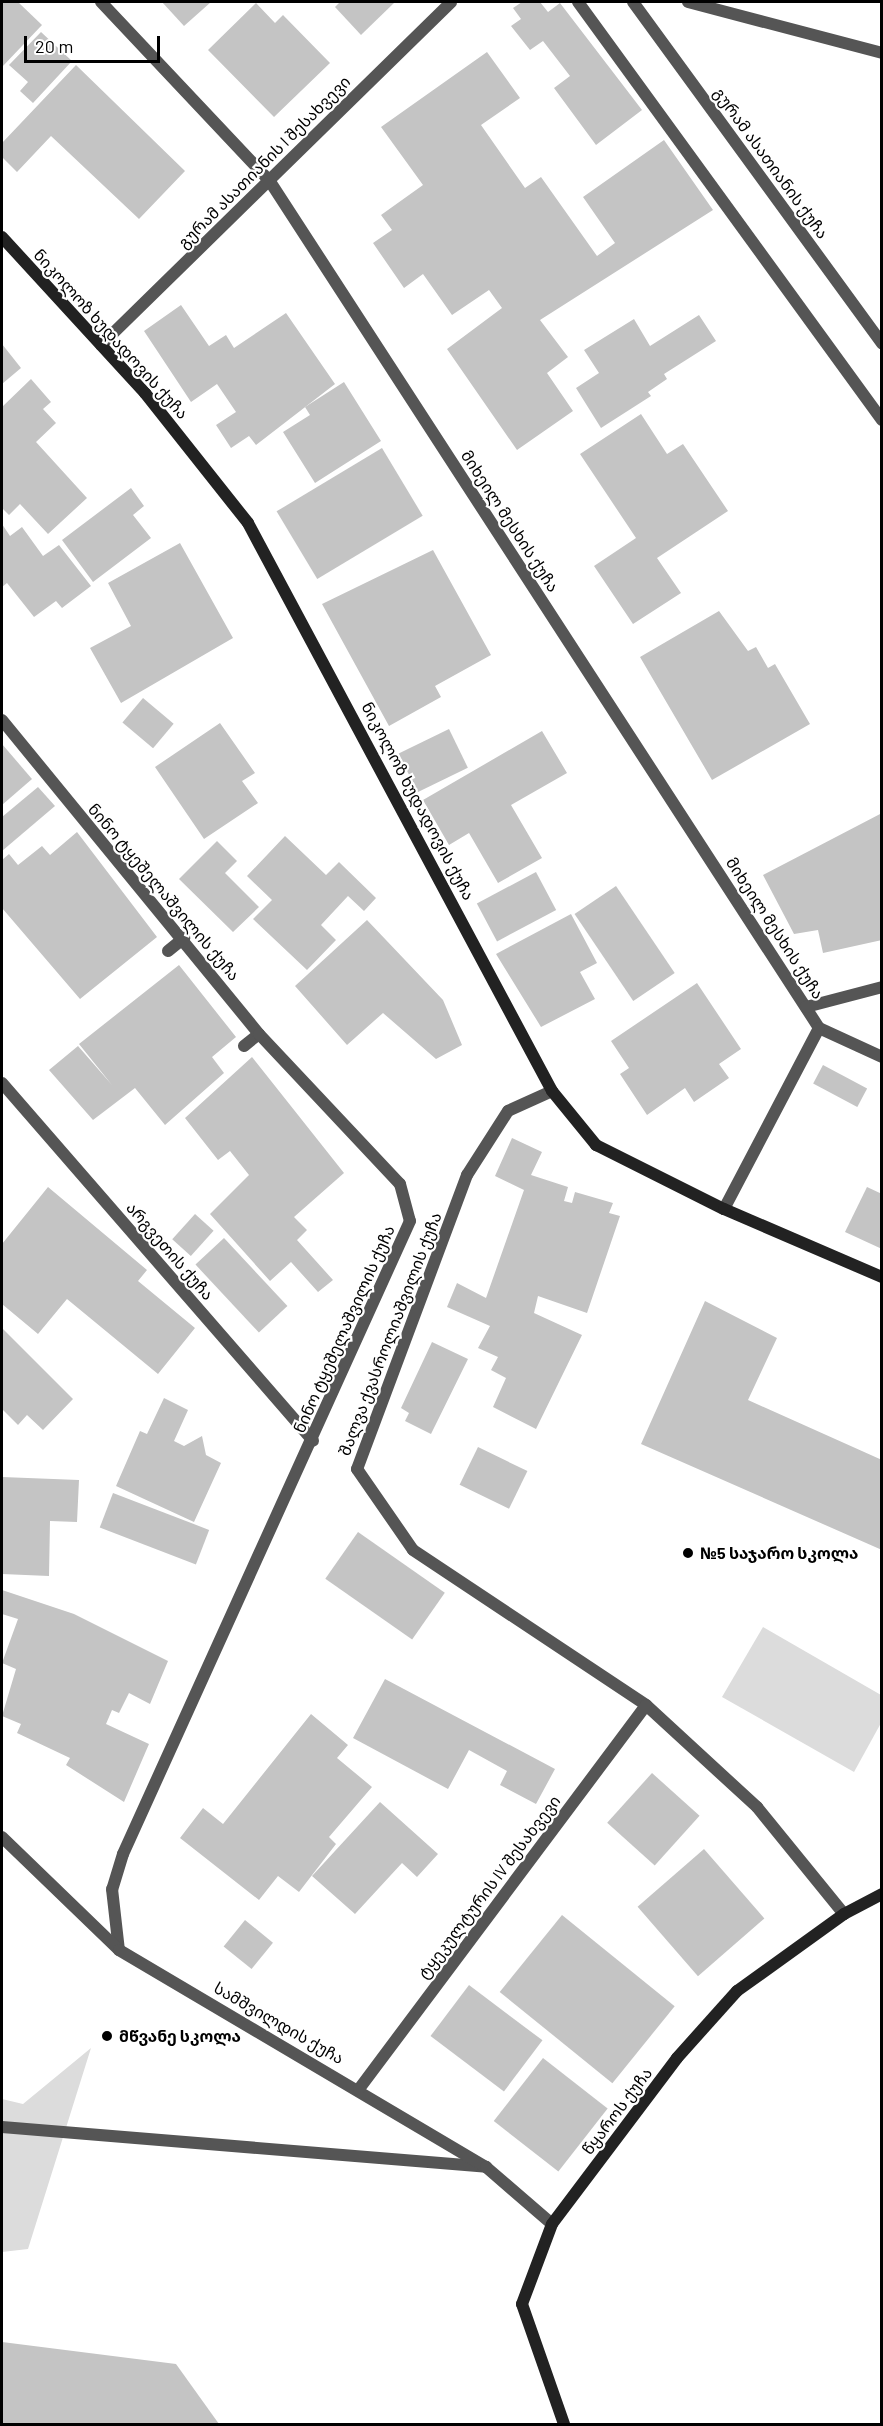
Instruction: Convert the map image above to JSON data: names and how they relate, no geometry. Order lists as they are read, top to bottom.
{
  "streets": {
    "main road": ["ნიკოლოზ ხუდადოვის ქუჩა", "წყაროს ქუჩა"],
    "street": [
      "გურამ ასათიანის I შესახვევი",
      "გურამ ასათიანის ქუჩა",
      "მიხეილ მესხის ქუჩა",
      "ნინო ტყეშელაშვილის ქუჩა",
      "არგვეთის ქუჩა",
      "შალვა ქვასროლიაშვილის ქუჩა",
      "ტყეკულტურის IV შესახვევი",
      "სამშვილდის ქუჩა"
    ]
  },
  "crossings": [
    ["გურამ ასათიანის I შესახვევი", "ნიკოლოზ ხუდადოვის ქუჩა"],
    ["გურამ ასათიანის I შესახვევი", "მიხეილ მესხის ქუჩა"],
    ["ნიკოლოზ ხუდადოვის ქუჩა", "შალვა ქვასროლიაშვილის ქუჩა"],
    ["ნინო ტყეშელაშვილის ქუჩა", "არგვეთის ქუჩა"],
    ["ნინო ტყეშელაშვილის ქუჩა", "სამშვილდის ქუჩა"],
    ["შალვა ქვასროლიაშვილის ქუჩა", "ტყეკულტურის IV შესახვევი"],
    ["შალვა ქვასროლიაშვილის ქუჩა", "წყაროს ქუჩა"],
    ["ტყეკულტურის IV შესახვევი", "სამშვილდის ქუჩა"],
    ["სამშვილდის ქუჩა", "წყაროს ქუჩა"]
  ],
  "places": ["№5 საჯარო სკოლა", "მწვანე სკოლა"],
  "scale_bar": "20 m"
}
